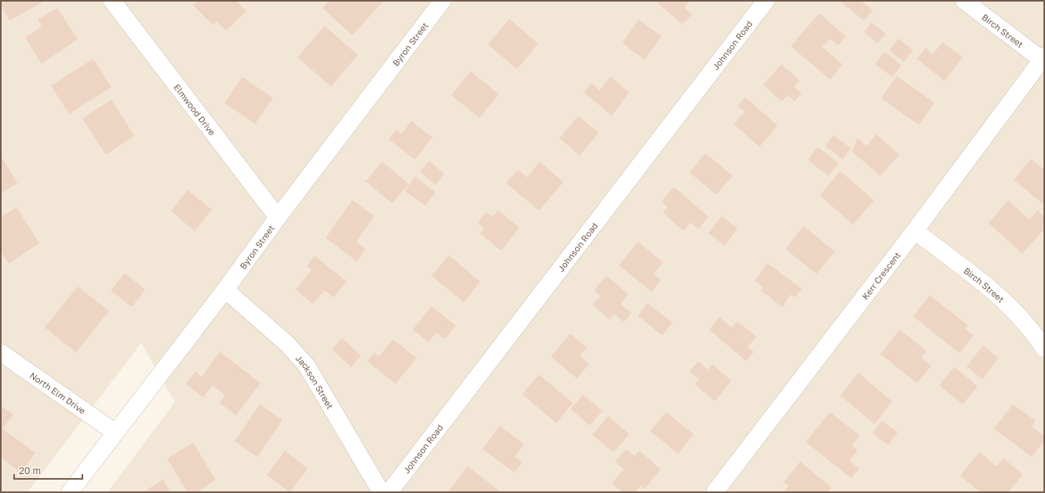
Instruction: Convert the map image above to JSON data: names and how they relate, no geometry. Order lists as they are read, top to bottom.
{
  "streets": {
    "street": [
      "Birch Street",
      "Byron Street",
      "Johnson Road",
      "Elmwood Drive",
      "Kerr Crescent",
      "Jackson Street",
      "North Elm Drive"
    ]
  },
  "crossings": [
    ["Birch Street", "Kerr Crescent"],
    ["Byron Street", "Elmwood Drive"],
    ["Byron Street", "Jackson Street"],
    ["Byron Street", "North Elm Drive"]
  ],
  "scale_bar": "20 m"
}
